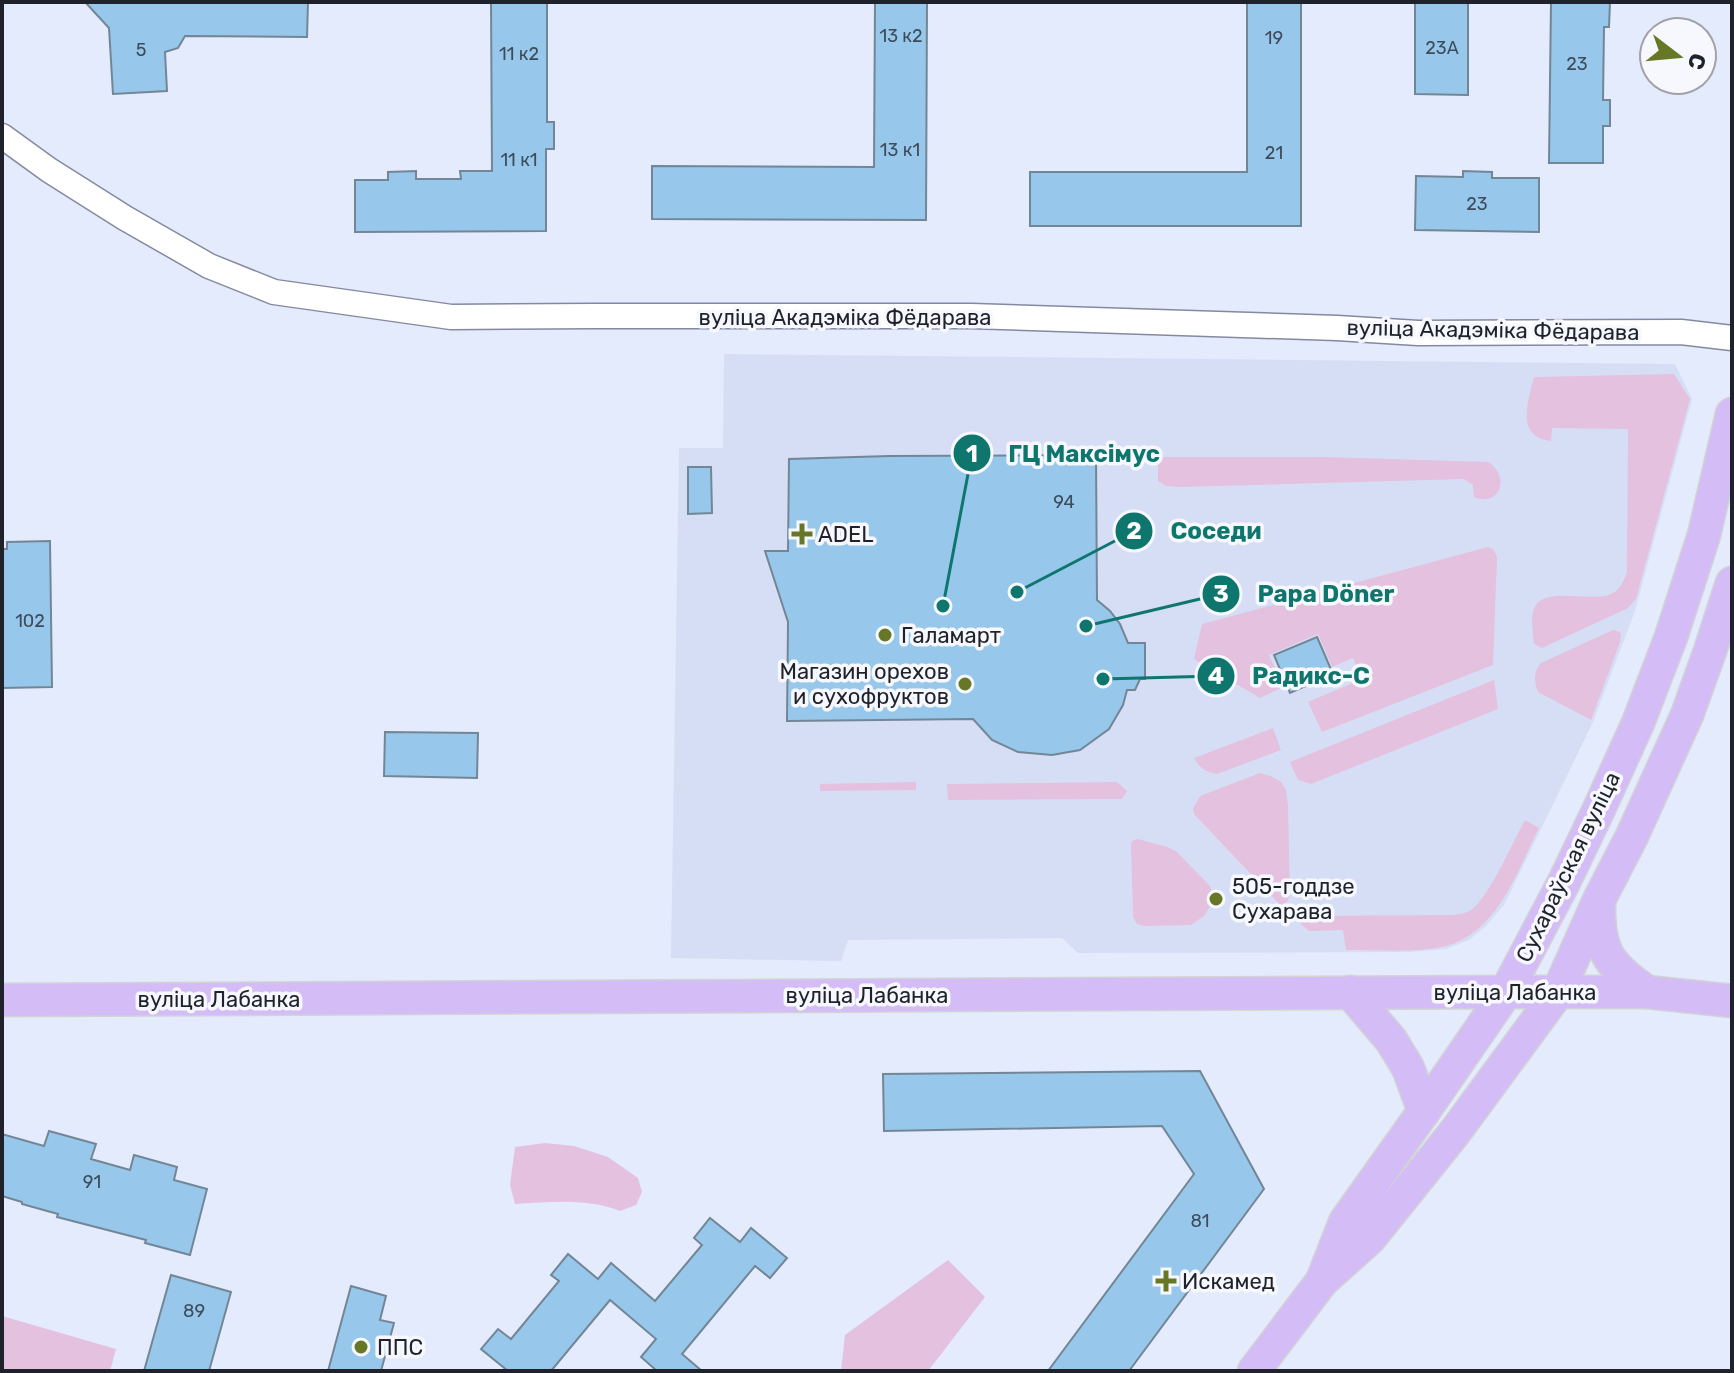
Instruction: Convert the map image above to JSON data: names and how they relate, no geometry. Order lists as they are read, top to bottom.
{
  "streets": {
    "main road": ["Сухараўская вуліца", "вуліца Лабанка"],
    "street": ["вуліца Акадэміка Фёдарава"]
  },
  "crossings": [
    ["Сухараўская вуліца", "вуліца Лабанка"]
  ],
  "places": {
    "health": ["ADEL", "Искамед"],
    "other": [
      "Соседи",
      "ГЦ Максімус",
      "Papa Döner",
      "Галамарт",
      "Радикс-С",
      "Магазин орехов и сухофруктов",
      "505-годдзе Сухарава",
      "ППС"
    ]
  },
  "house_numbers": [
    "13 к2",
    "19",
    "23А",
    "5",
    "11 к2",
    "23",
    "13 к1",
    "21",
    "11 к1",
    "23",
    "94",
    "102",
    "91",
    "81",
    "89"
  ],
  "north": "right"
}
